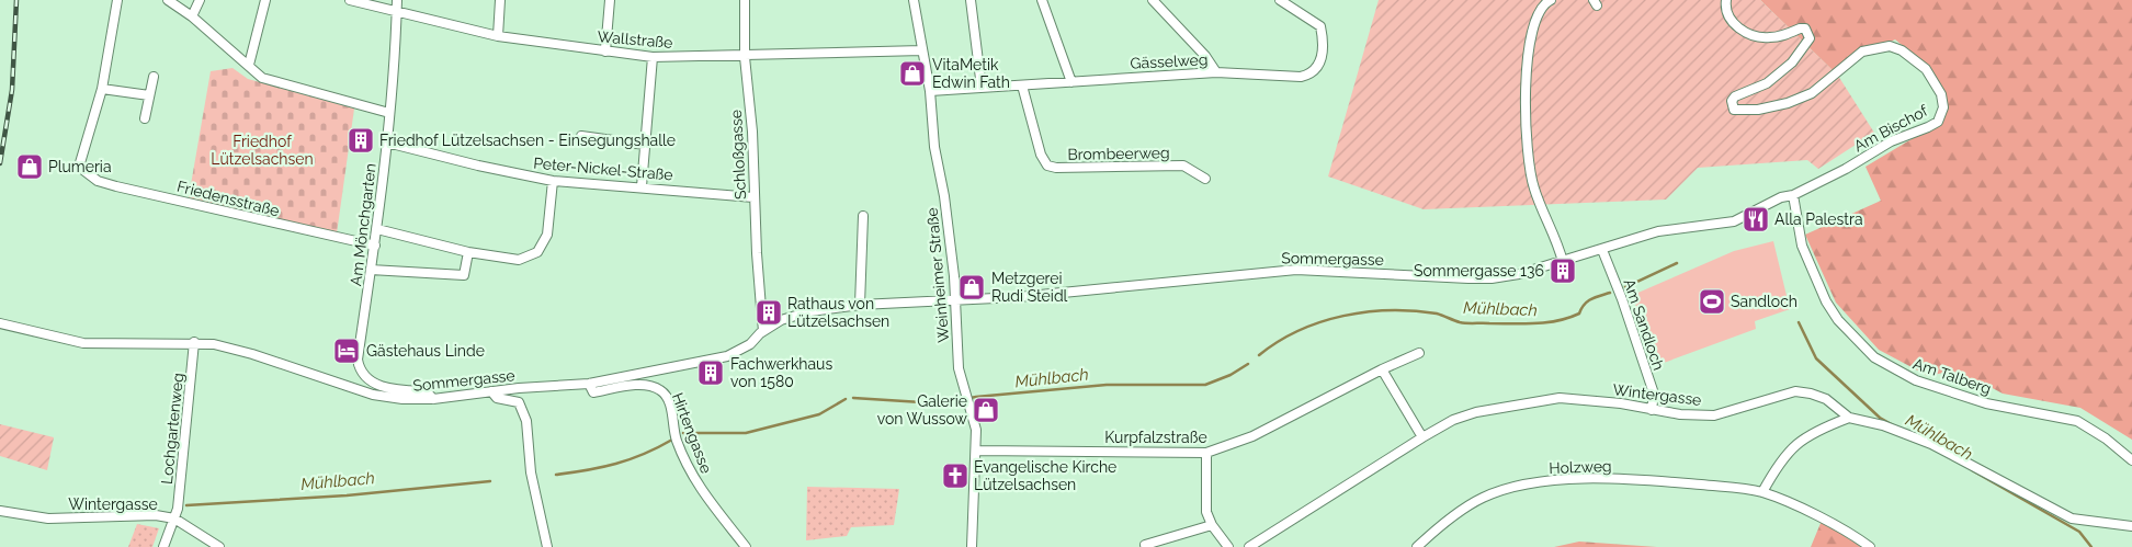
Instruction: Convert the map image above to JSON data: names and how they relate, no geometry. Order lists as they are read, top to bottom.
{
  "streets": {
    "street": [
      "Wallstraße",
      "Gässelweg",
      "Am Bischof",
      "Brombeerweg",
      "Schloßgasse",
      "Peter-Nickel-Straße",
      "Friedensstraße",
      "Am Mönchgarten",
      "Sommergasse",
      "Weinheimer Straße",
      "Am Sandloch",
      "Am Talberg",
      "Wintergasse",
      "Lochgartenweg",
      "Hirtengasse",
      "Kurpfalzstraße",
      "Holzweg"
    ]
  },
  "crossings": [
    ["Wallstraße", "Schloßgasse"],
    ["Wallstraße", "Am Mönchgarten"],
    ["Wallstraße", "Weinheimer Straße"],
    ["Gässelweg", "Brombeerweg"],
    ["Gässelweg", "Weinheimer Straße"],
    ["Am Bischof", "Sommergasse"],
    ["Am Bischof", "Am Talberg"],
    ["Schloßgasse", "Peter-Nickel-Straße"],
    ["Peter-Nickel-Straße", "Am Mönchgarten"],
    ["Friedensstraße", "Am Mönchgarten"],
    ["Am Mönchgarten", "Sommergasse"],
    ["Sommergasse", "Weinheimer Straße"],
    ["Sommergasse", "Am Sandloch"],
    ["Sommergasse", "Am Talberg"],
    ["Sommergasse", "Lochgartenweg"],
    ["Sommergasse", "Hirtengasse"],
    ["Weinheimer Straße", "Kurpfalzstraße"],
    ["Am Sandloch", "Wintergasse"],
    ["Wintergasse", "Lochgartenweg"]
  ],
  "water": ["Mühlbach"],
  "parks": ["Friedhof Lützelsachsen"],
  "places": {
    "shop": [
      "VitaMetik Edwin Fath",
      "Plumeria",
      "Metzgerei Rudi Steidl",
      "Galerie von Wussow"
    ],
    "building": [
      "Friedhof Lützelsachsen - Einsegungshalle",
      "Sommergasse 136",
      "Rathaus von Lützelsachsen",
      "Fachwerkhaus von 1580"
    ],
    "restaurant": ["Alla Palestra"],
    "sports": ["Sandloch"],
    "hotel": ["Gästehaus Linde"],
    "church": ["Evangelische Kirche Lützelsachsen"]
  }
}
